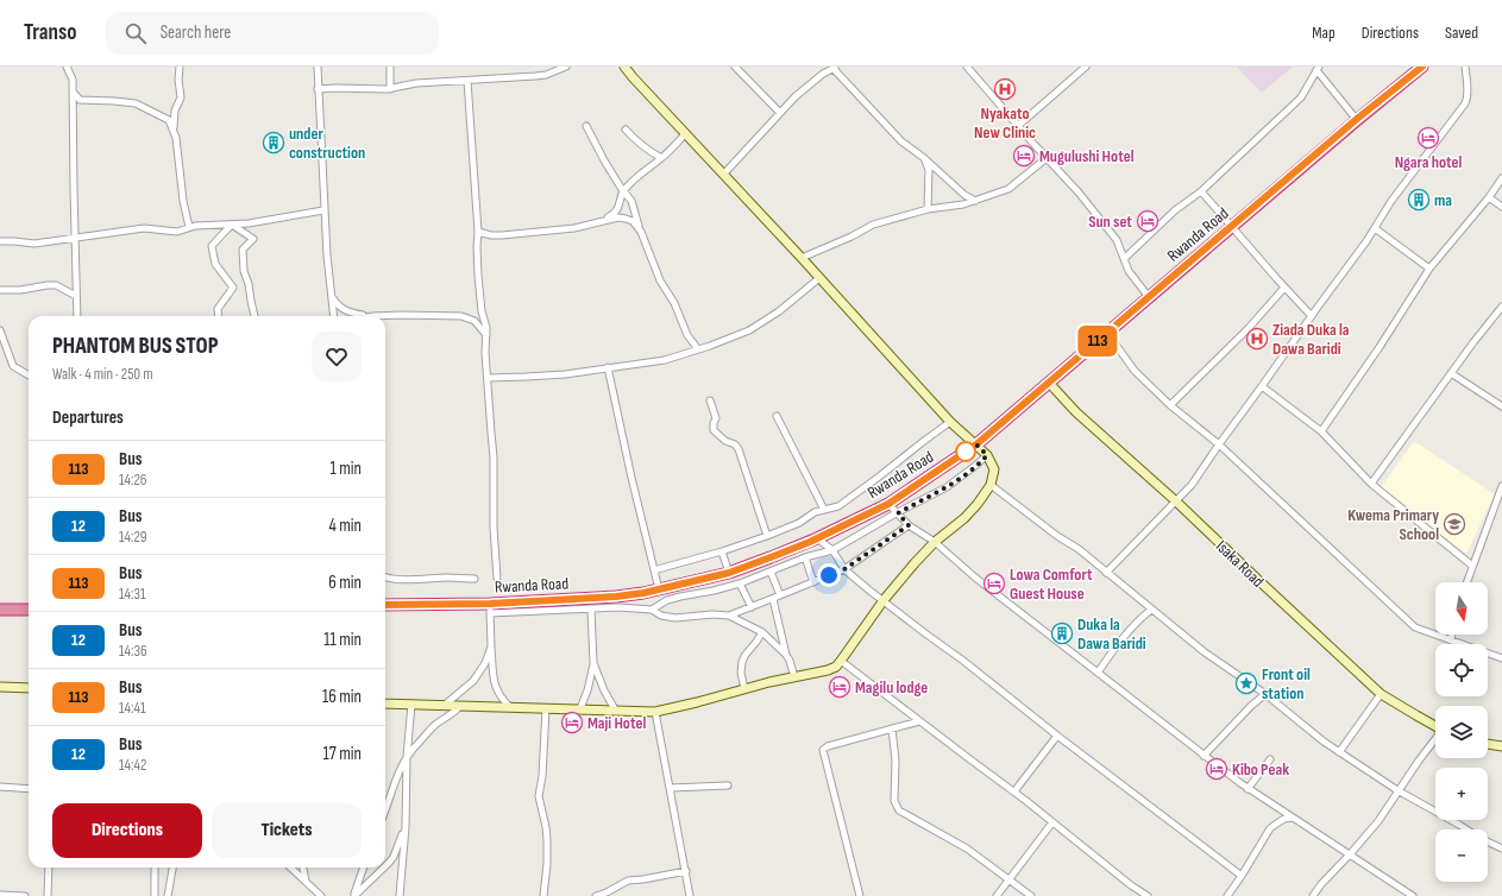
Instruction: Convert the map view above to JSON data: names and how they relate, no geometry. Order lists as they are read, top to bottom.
{
  "streets": {
    "highway": ["Rwanda Road"],
    "street": ["Isaka Road"]
  },
  "crossings": [
    ["Rwanda Road", "Isaka Road"]
  ],
  "places": {
    "hospital": ["Nyakato New Clinic", "Ziada Duka la Dawa Baridi"],
    "hotel": [
      "Ngara hotel",
      "Mugulushi Hotel",
      "Sun set",
      "Lowa Comfort Guest House",
      "Magilu lodge",
      "Maji Hotel",
      "Kibo Peak"
    ],
    "building": ["under construction", "ma", "Duka la Dawa Baridi"],
    "school or university": ["Kwema Primary School"],
    "place": ["Front oil station"]
  },
  "lines": ["bus line 113"],
  "north": "bottom",
  "page": {
    "header": "Transo",
    "search": "Search here",
    "nav": ["Map", "Directions", "Saved"],
    "on_map": "113",
    "heading": [
      ["PHANTOM BUS STOP", "Walk · 4 min · 250 m"],
      "Departures"
    ],
    "list": [
      {
        "mark": "113",
        "name": "Bus",
        "note": "14:26",
        "value": "1 min"
      },
      {
        "mark": "12",
        "name": "Bus",
        "note": "14:29",
        "value": "4 min"
      },
      {
        "mark": "113",
        "name": "Bus",
        "note": "14:31",
        "value": "6 min"
      },
      {
        "mark": "12",
        "name": "Bus",
        "note": "14:36",
        "value": "11 min"
      },
      {
        "mark": "113",
        "name": "Bus",
        "note": "14:41",
        "value": "16 min"
      },
      {
        "mark": "12",
        "name": "Bus",
        "note": "14:42",
        "value": "17 min"
      }
    ],
    "map_buttons": ["+", "−"],
    "buttons": ["Directions", "Tickets"]
  }
}
